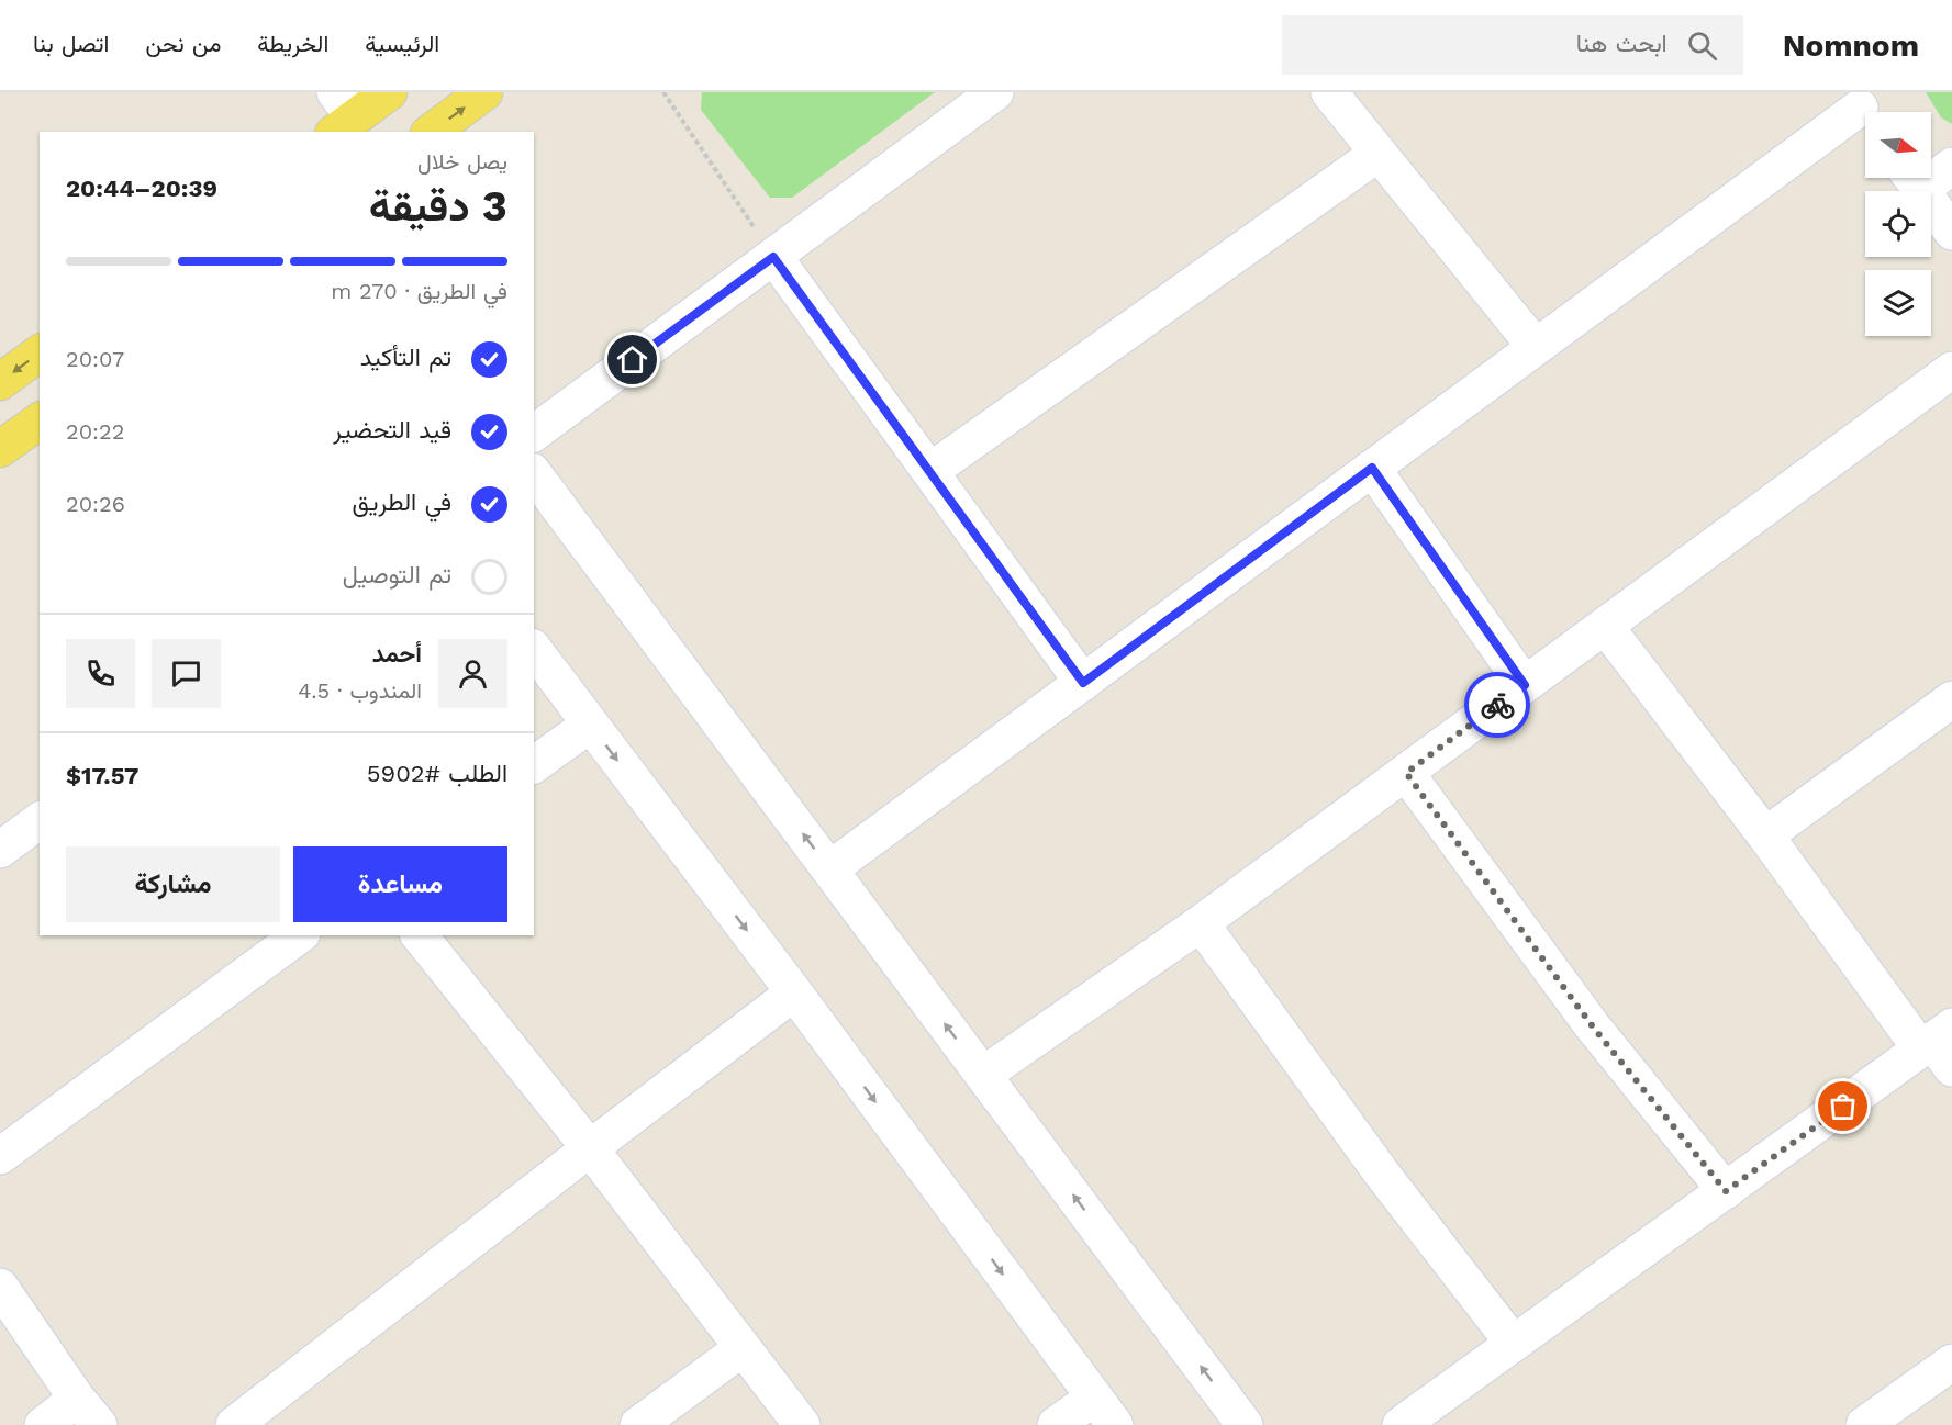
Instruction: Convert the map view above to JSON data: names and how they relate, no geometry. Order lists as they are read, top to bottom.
{
  "north": "right",
  "page": {
    "header": "Nomnom",
    "search": "ابحث هنا",
    "nav": [
      "الرئيسية",
      "الخريطة",
      "من نحن",
      "اتصل بنا"
    ],
    "heading": ["3 دقيقة", "يصل خلال", "20:39–20:44"],
    "panel": [
      "أحمد",
      "المندوب · 4.5",
      "الطلب #5902",
      "$17.57"
    ],
    "bar": "في الطريق · 270 m",
    "list": [
      ["تم التأكيد", "20:07"],
      ["قيد التحضير", "20:22"],
      ["في الطريق", "20:26"],
      "تم التوصيل"
    ],
    "buttons": ["مساعدة", "مشاركة"]
  }
}
